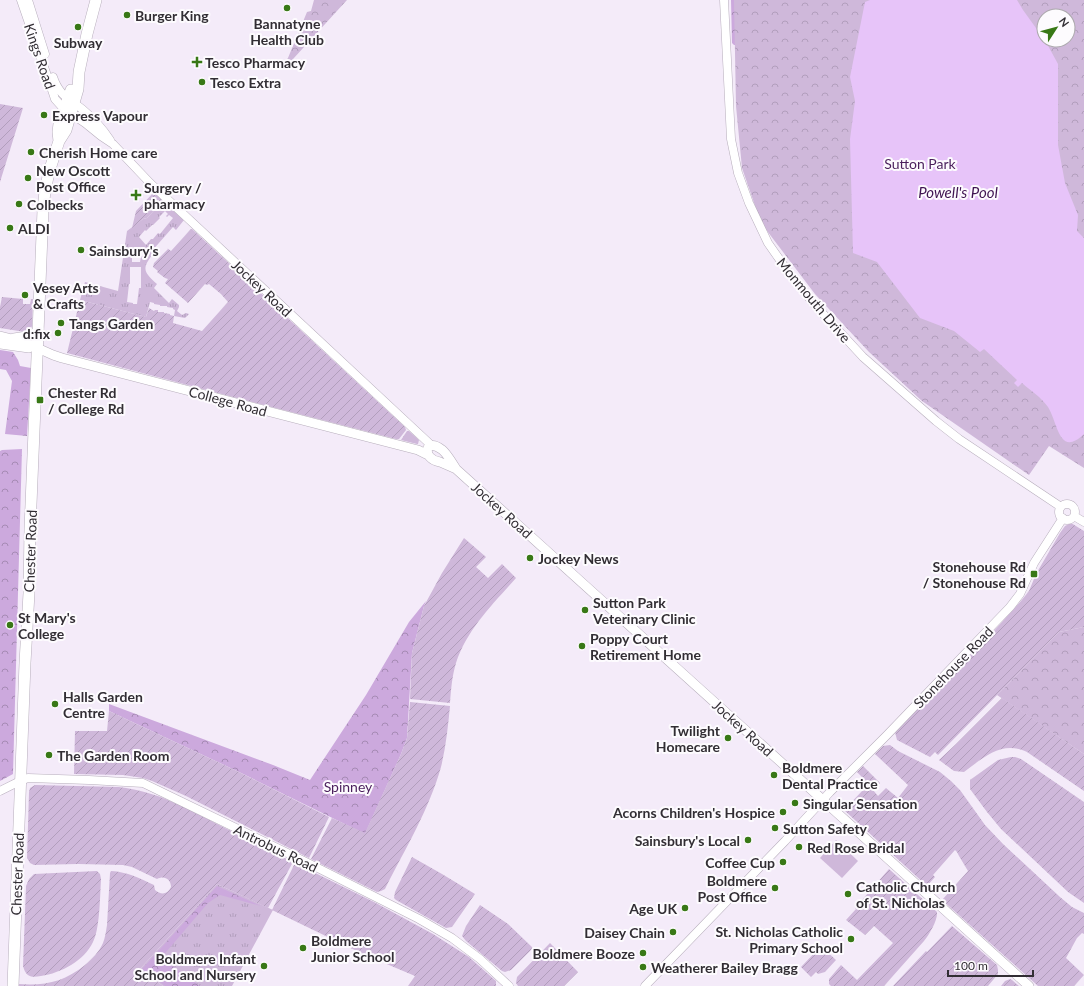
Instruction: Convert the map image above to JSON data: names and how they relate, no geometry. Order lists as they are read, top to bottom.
{
  "streets": {
    "highway": ["Chester Road"],
    "main road": ["Jockey Road", "College Road"],
    "street": [
      "Kings Road",
      "Monmouth Drive",
      "Stonehouse Road",
      "Antrobus Road"
    ]
  },
  "crossings": [
    ["Kings Road", "Jockey Road"],
    ["Kings Road", "Chester Road"],
    ["Jockey Road", "College Road"],
    ["Jockey Road", "Chester Road"],
    ["Jockey Road", "Stonehouse Road"],
    ["Monmouth Drive", "Stonehouse Road"],
    ["College Road", "Chester Road"],
    ["Chester Road", "Antrobus Road"]
  ],
  "water": ["Powell's Pool"],
  "parks": ["Sutton Park", "Spinney"],
  "places": {
    "other": [
      "Bannatyne Health Club",
      "Burger King",
      "Subway",
      "Tesco Extra",
      "Express Vapour",
      "Cherish Home care",
      "New Oscott Post Office",
      "Colbecks",
      "ALDI",
      "Sainsbury's",
      "Vesey Arts & Crafts",
      "Tangs Garden",
      "d:fix",
      "Jockey News",
      "Sutton Park Veterinary Clinic",
      "St Mary's College",
      "Poppy Court Retirement Home",
      "Halls Garden Centre",
      "Twilight Homecare",
      "The Garden Room",
      "Boldmere Dental Practice",
      "Singular Sensation",
      "Acorns Children's Hospice",
      "Sutton Safety",
      "Sainsbury's Local",
      "Red Rose Bridal",
      "Coffee Cup",
      "Boldmere Post Office",
      "Catholic Church of St. Nicholas",
      "Age UK",
      "Daisey Chain",
      "St. Nicholas Catholic Primary School",
      "Boldmere Junior School",
      "Boldmere Booze",
      "Boldmere Infant School and Nursery",
      "Weatherer Bailey Bragg"
    ],
    "health": ["Tesco Pharmacy", "Surgery / pharmacy"],
    "transit": ["Chester Rd / College Rd", "Stonehouse Rd / Stonehouse Rd"]
  },
  "scale_bar": "100 m",
  "north": "top right"
}
